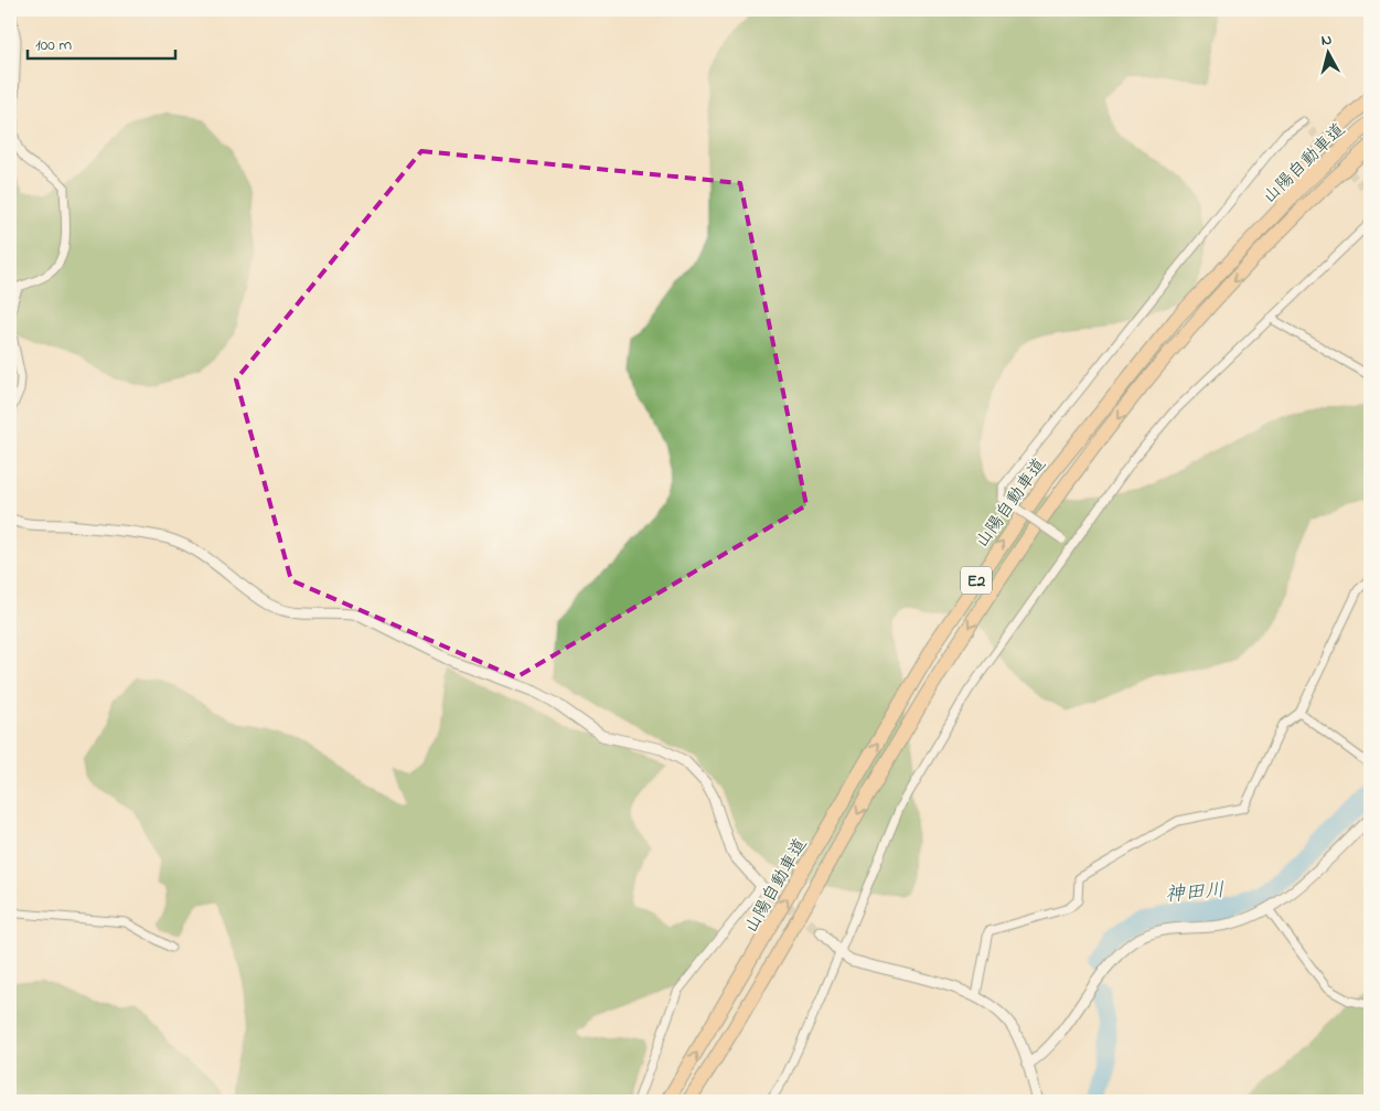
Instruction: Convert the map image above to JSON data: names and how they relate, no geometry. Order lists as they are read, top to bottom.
{
  "streets": {
    "highway": ["山陽自動車道", "E2"]
  },
  "water": ["神田川"],
  "scale_bar": "100 m",
  "north": "top"
}
